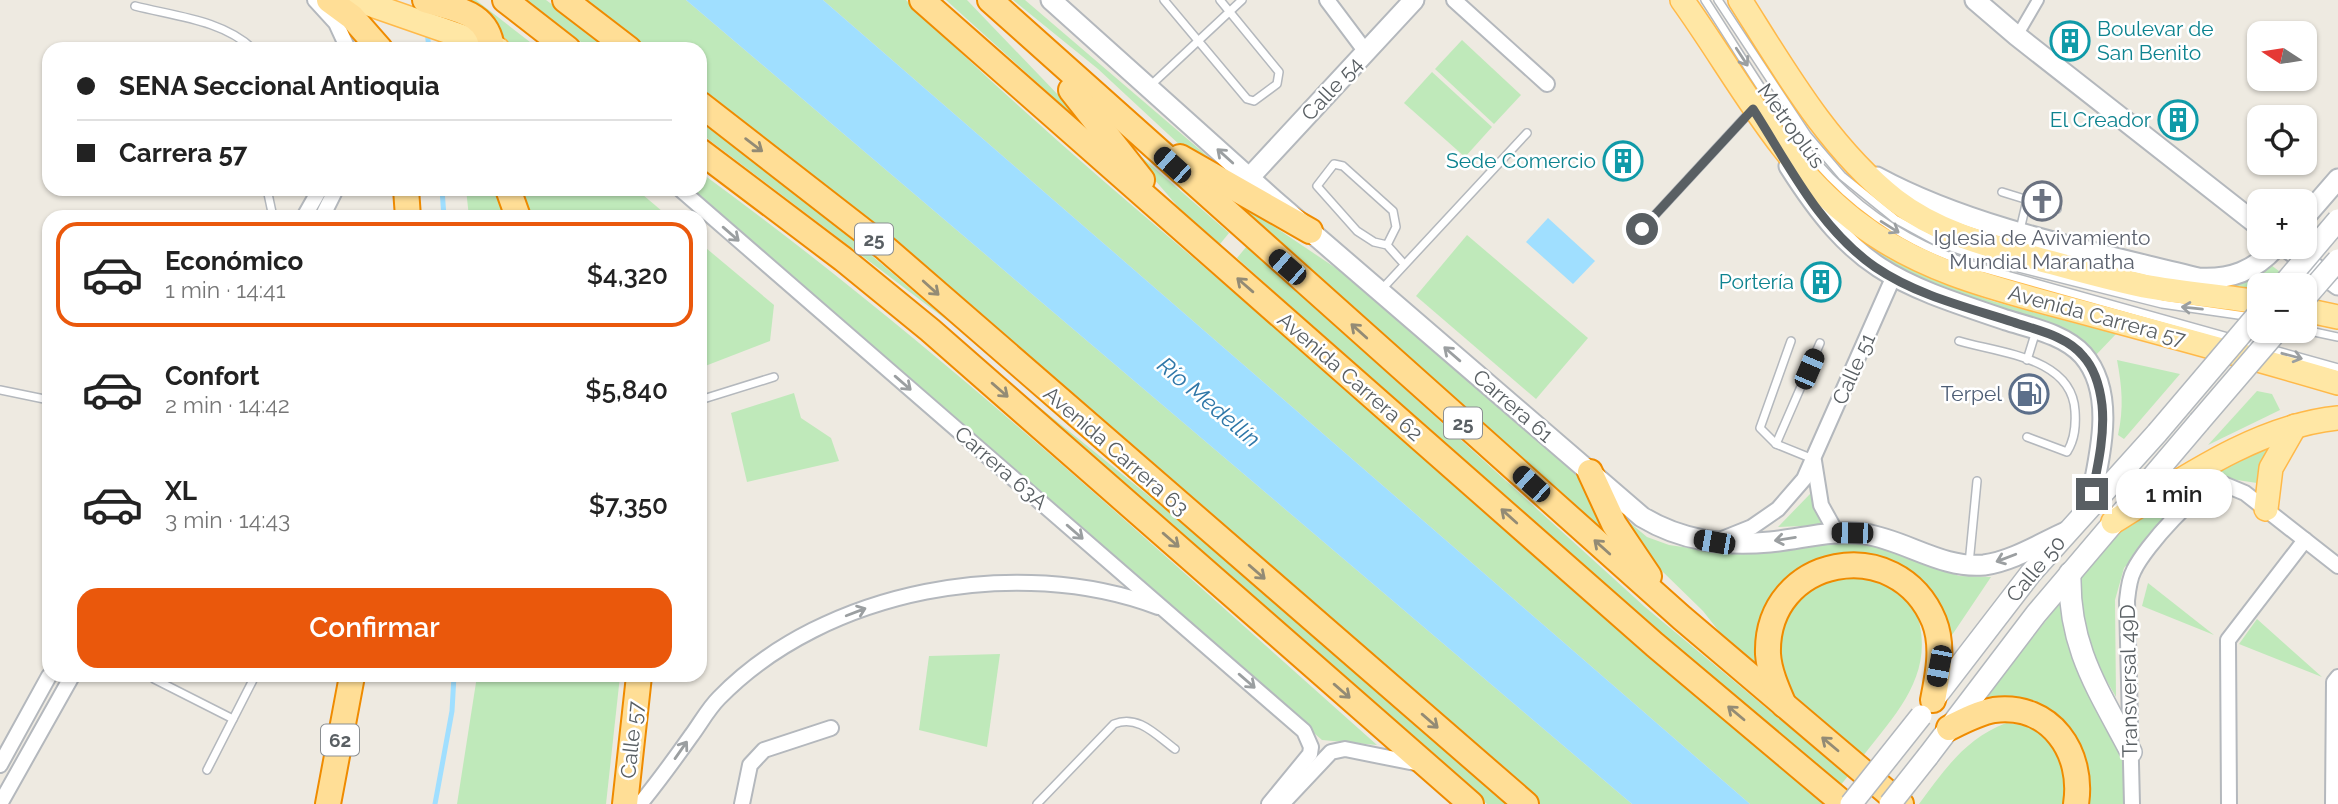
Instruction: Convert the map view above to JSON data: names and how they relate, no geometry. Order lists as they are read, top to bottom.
{
  "streets": {
    "highway": [
      "25",
      "Avenida Carrera 62",
      "Avenida Carrera 63",
      "62",
      "Calle 57"
    ],
    "main road": ["Avenida Carrera 57", "Calle 50"],
    "street": [
      "Calle 54",
      "Calle 51",
      "Carrera 61",
      "Carrera 63A",
      "Transversal 49D"
    ],
    "lane": ["Metroplús"]
  },
  "crossings": [
    ["Calle 54", "Carrera 61"],
    ["Calle 51", "Carrera 61"],
    ["Carrera 61", "Calle 50"]
  ],
  "one_way": ["Carrera 61", "Avenida Carrera 63", "Carrera 63A"],
  "water": ["Río Medellín"],
  "places": {
    "building": [
      "Boulevar de San Benito",
      "El Creador",
      "Sede Comercio",
      "Portería"
    ],
    "church": ["Iglesia de Avivamiento Mundial Maranatha"],
    "fuel station": ["Terpel"]
  },
  "north": "left",
  "page": {
    "map_buttons": ["+", "−"],
    "banner": ["SENA Seccional Antioquia", "Carrera 57"],
    "list": [
      {
        "name": "Económico",
        "note": "1 min · 14:41",
        "value": "$4,320"
      },
      {
        "name": "Confort",
        "note": "2 min · 14:42",
        "value": "$5,840"
      },
      {
        "name": "XL",
        "note": "3 min · 14:43",
        "value": "$7,350"
      }
    ],
    "bubble": "1 min",
    "buttons": "Confirmar"
  }
}
